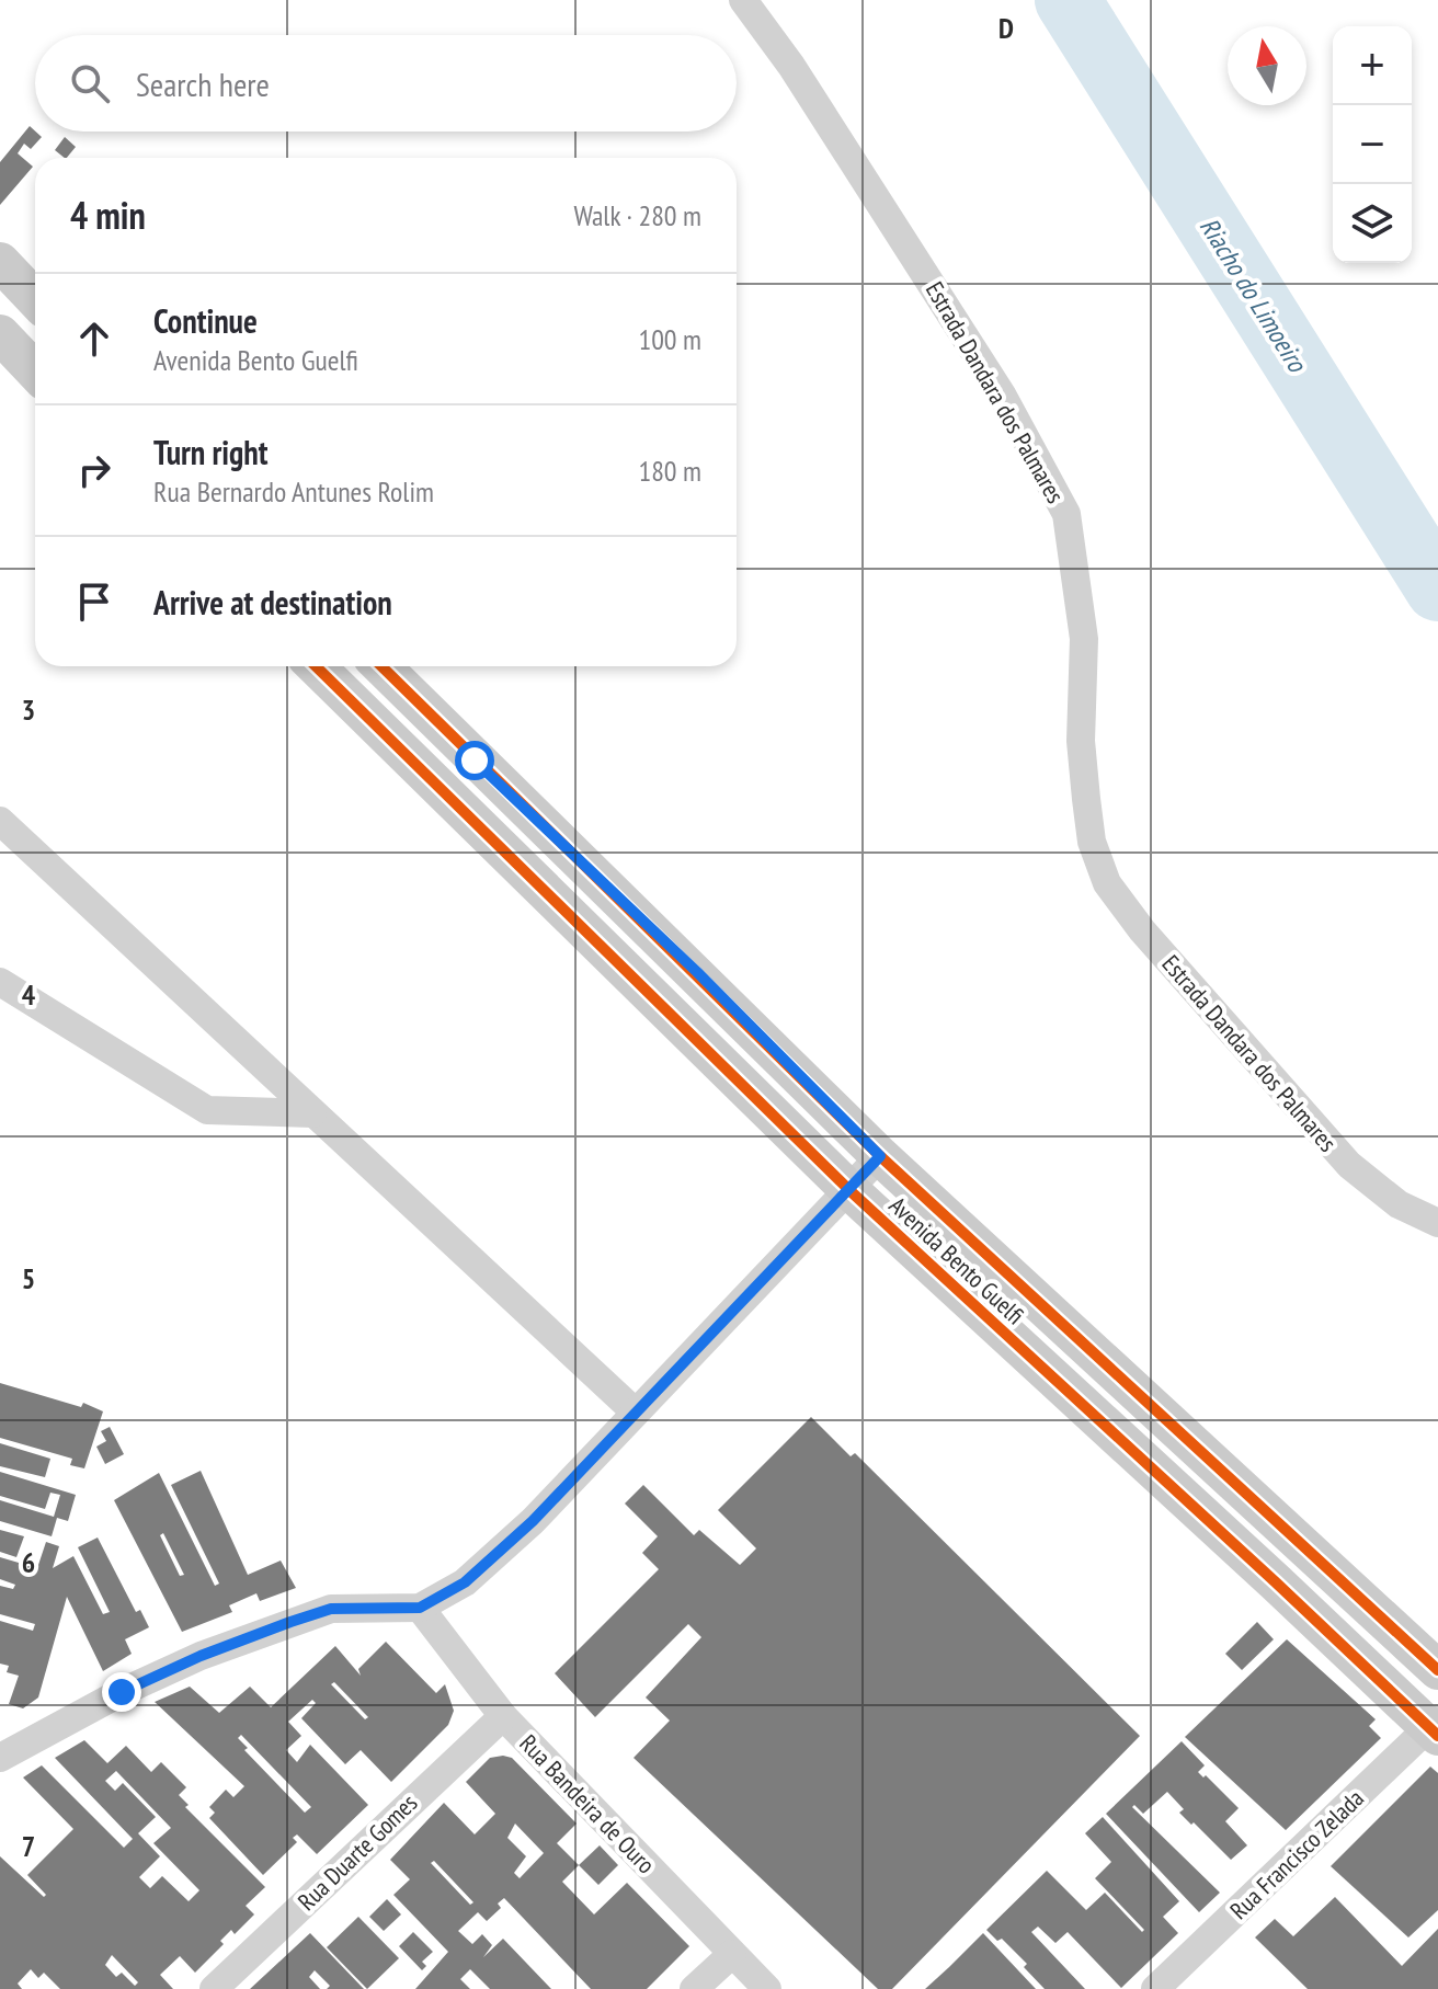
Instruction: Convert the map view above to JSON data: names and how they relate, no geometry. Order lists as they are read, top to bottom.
{
  "streets": {
    "main road": ["Avenida Bento Guelfi"],
    "street": [
      "Estrada Dandara dos Palmares",
      "Rua Bandeira de Ouro",
      "Rua Duarte Gomes",
      "Rua Francisco Zelada"
    ]
  },
  "crossings": [
    ["Avenida Bento Guelfi", "Rua Francisco Zelada"],
    ["Rua Bandeira de Ouro", "Rua Duarte Gomes"]
  ],
  "water": ["Riacho do Limoeiro"],
  "north": "top",
  "page": {
    "map_buttons": ["+", "−"],
    "search": "Search here",
    "heading": ["4 min", "Walk · 280 m"],
    "list": [
      ["Continue", "Avenida Bento Guelfi", "100 m"],
      ["Turn right", "Rua Bernardo Antunes Rolim", "180 m"],
      "Arrive at destination"
    ]
  },
  "grid": {
    "columns": ["D"],
    "rows": [
      "3",
      "4",
      "5",
      "6",
      "7"
    ]
  }
}
